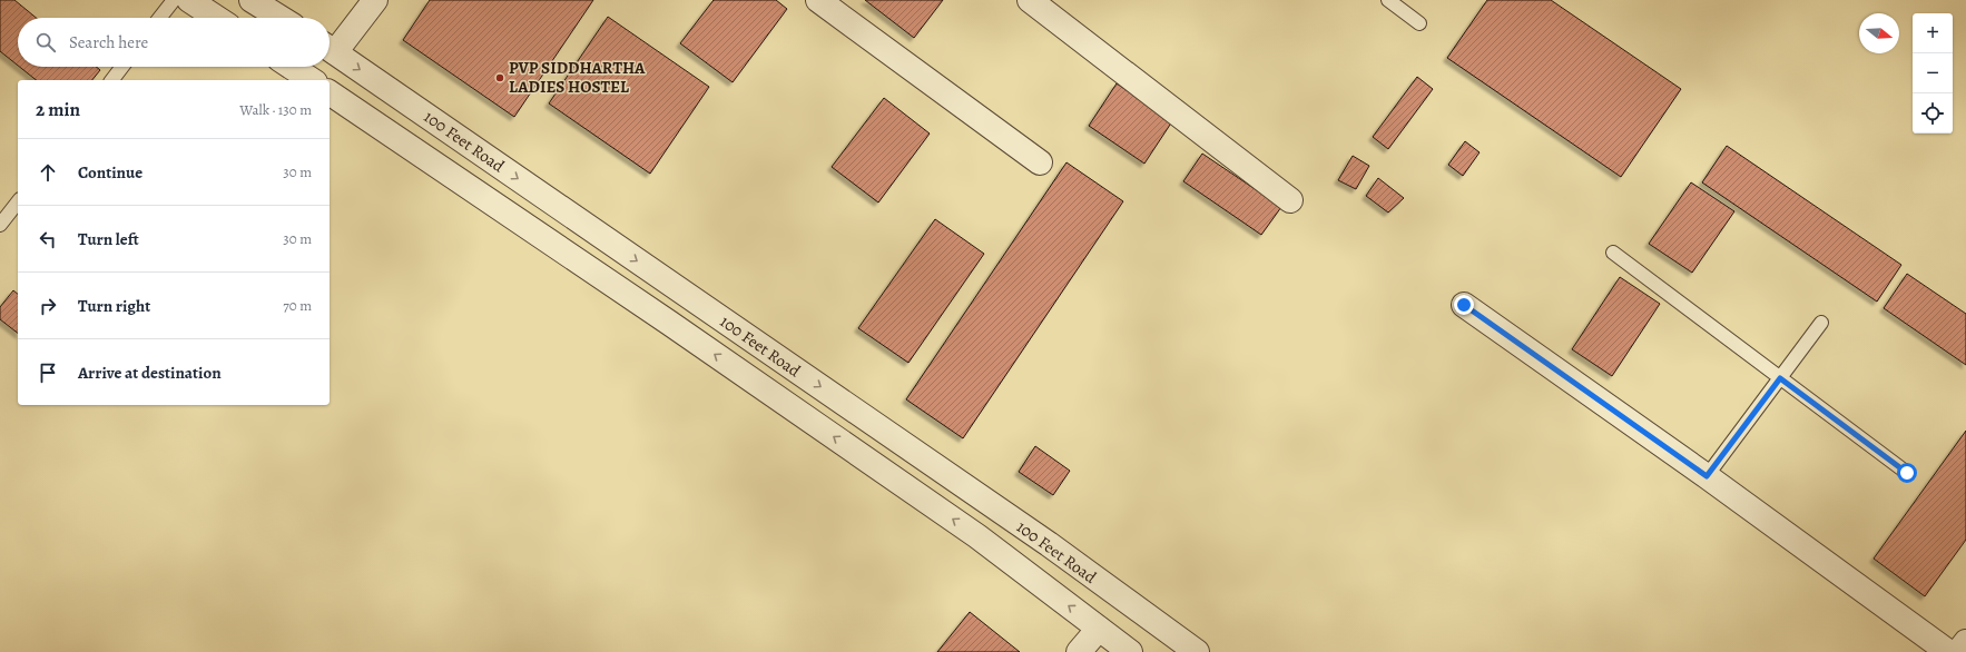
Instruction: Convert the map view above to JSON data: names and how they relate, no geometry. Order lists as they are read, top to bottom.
{
  "streets": {
    "street": ["100 Feet Road"]
  },
  "places": ["PVP SIDDHARTHA LADIES HOSTEL"],
  "north": "right",
  "page": {
    "map_buttons": ["+", "−"],
    "search": "Search here",
    "heading": ["2 min", "Walk · 130 m"],
    "list": [
      ["Continue", "30 m"],
      ["Turn left", "30 m"],
      ["Turn right", "70 m"],
      "Arrive at destination"
    ]
  }
}
